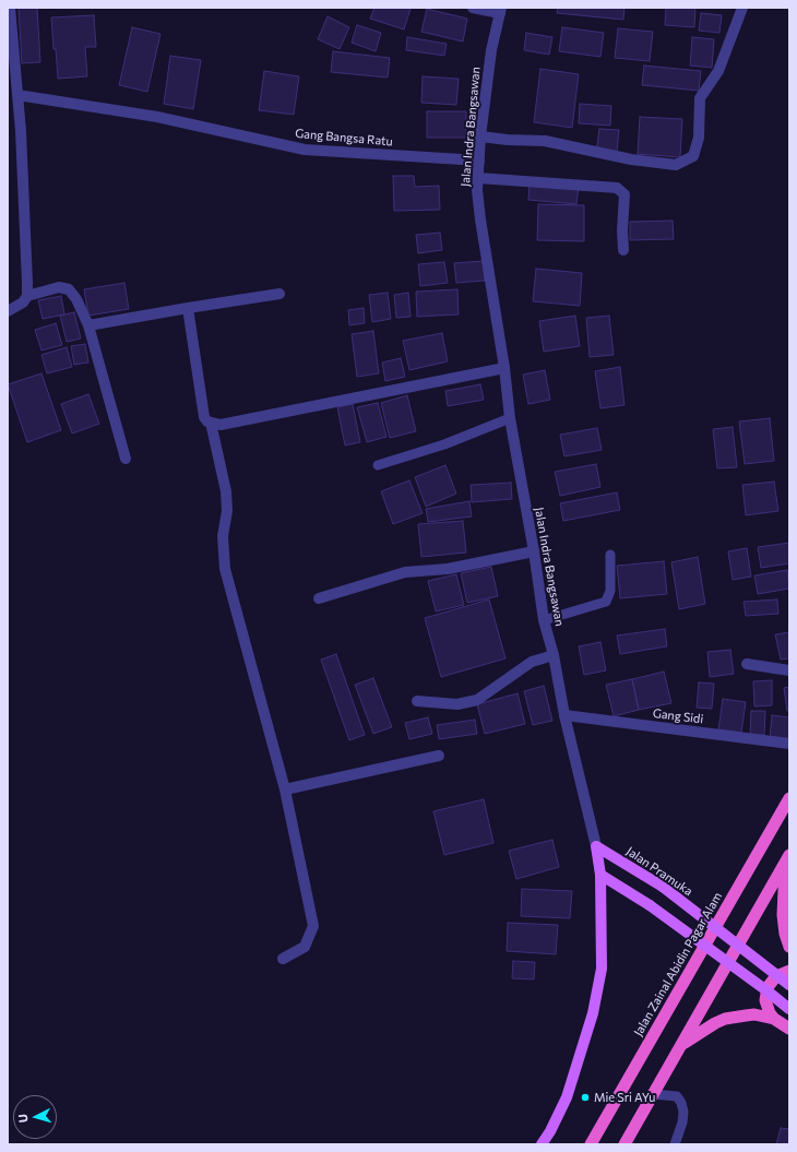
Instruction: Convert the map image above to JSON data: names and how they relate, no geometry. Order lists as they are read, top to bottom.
{
  "streets": {
    "highway": ["Jalan Zainal Abidin Pagar Alam"],
    "main road": ["Jalan Indra Bangsawan", "Jalan Pramuka"],
    "street": ["Gang Bangsa Ratu", "Gang Sidi"]
  },
  "crossings": [
    ["Jalan Indra Bangsawan", "Gang Bangsa Ratu"],
    ["Jalan Indra Bangsawan", "Gang Sidi"],
    ["Jalan Indra Bangsawan", "Jalan Pramuka"]
  ],
  "places": ["Mie Sri AYu"],
  "north": "left"
}
